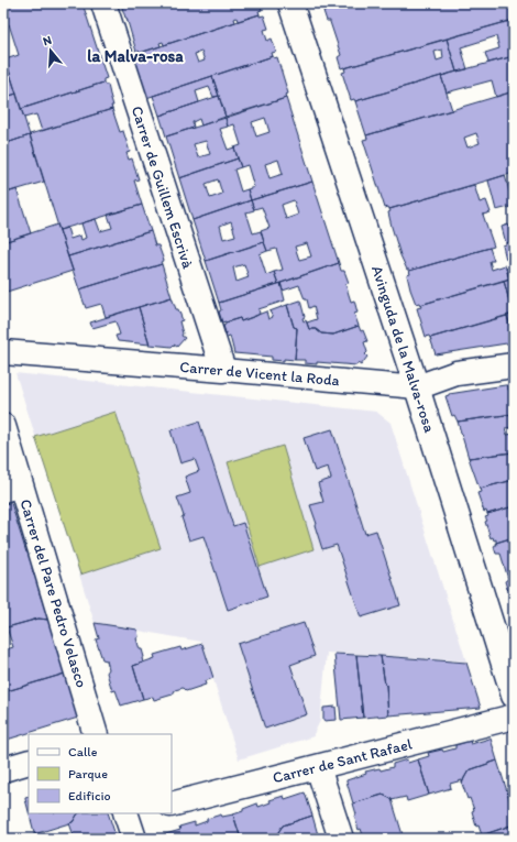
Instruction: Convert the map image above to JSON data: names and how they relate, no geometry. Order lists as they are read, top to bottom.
{
  "streets": {
    "street": [
      "Carrer de Guillem Escrivà",
      "Avinguda de la Malva-rosa",
      "Carrer de Vicent la Roda",
      "Carrer del Pare Pedro Velasco",
      "Carrer de Sant Rafael"
    ]
  },
  "crossings": [
    ["Carrer de Guillem Escrivà", "Carrer de Vicent la Roda"],
    ["Avinguda de la Malva-rosa", "Carrer de Vicent la Roda"]
  ],
  "districts": ["la Malva-rosa"],
  "legend": ["Calle", "Parque", "Edificio"],
  "north": "top"
}
